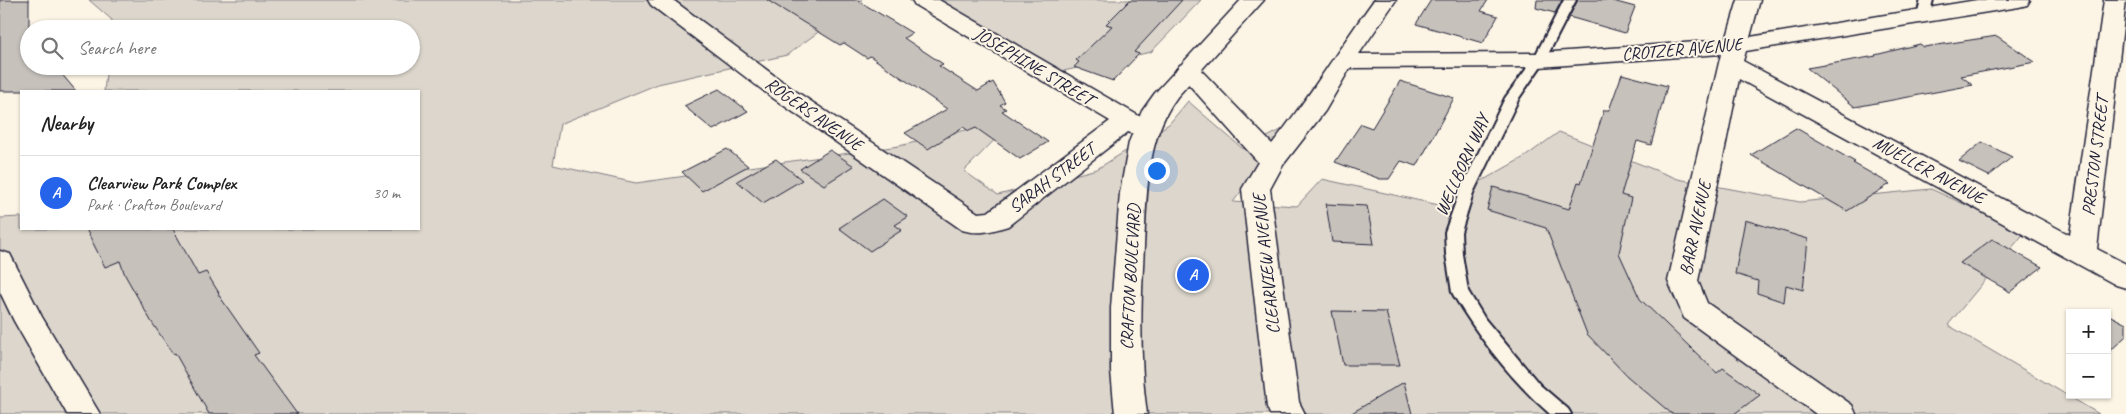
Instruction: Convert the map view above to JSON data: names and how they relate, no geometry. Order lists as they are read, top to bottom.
{
  "streets": {
    "street": [
      "CROTZER AVENUE",
      "JOSEPHINE STREET",
      "ROGERS AVENUE",
      "PRESTON STREET",
      "MUELLER AVENUE",
      "SARAH STREET",
      "BARR AVENUE",
      "CLEARVIEW AVENUE",
      "CRAFTON BOULEVARD"
    ],
    "lane": ["WELLBORN WAY"]
  },
  "crossings": [
    ["CROTZER AVENUE", "WELLBORN WAY"],
    ["CROTZER AVENUE", "MUELLER AVENUE"],
    ["CROTZER AVENUE", "BARR AVENUE"],
    ["CROTZER AVENUE", "CLEARVIEW AVENUE"],
    ["JOSEPHINE STREET", "SARAH STREET"],
    ["JOSEPHINE STREET", "CRAFTON BOULEVARD"],
    ["ROGERS AVENUE", "SARAH STREET"],
    ["PRESTON STREET", "MUELLER AVENUE"],
    ["MUELLER AVENUE", "BARR AVENUE"],
    ["SARAH STREET", "CRAFTON BOULEVARD"]
  ],
  "page": {
    "search": "Search here",
    "heading": "Nearby",
    "list": [
      {
        "mark": "A",
        "name": "Clearview Park Complex",
        "note": "Park · Crafton Boulevard",
        "value": "30 m"
      }
    ],
    "pins": "A",
    "map_buttons": ["+", "−"]
  }
}
